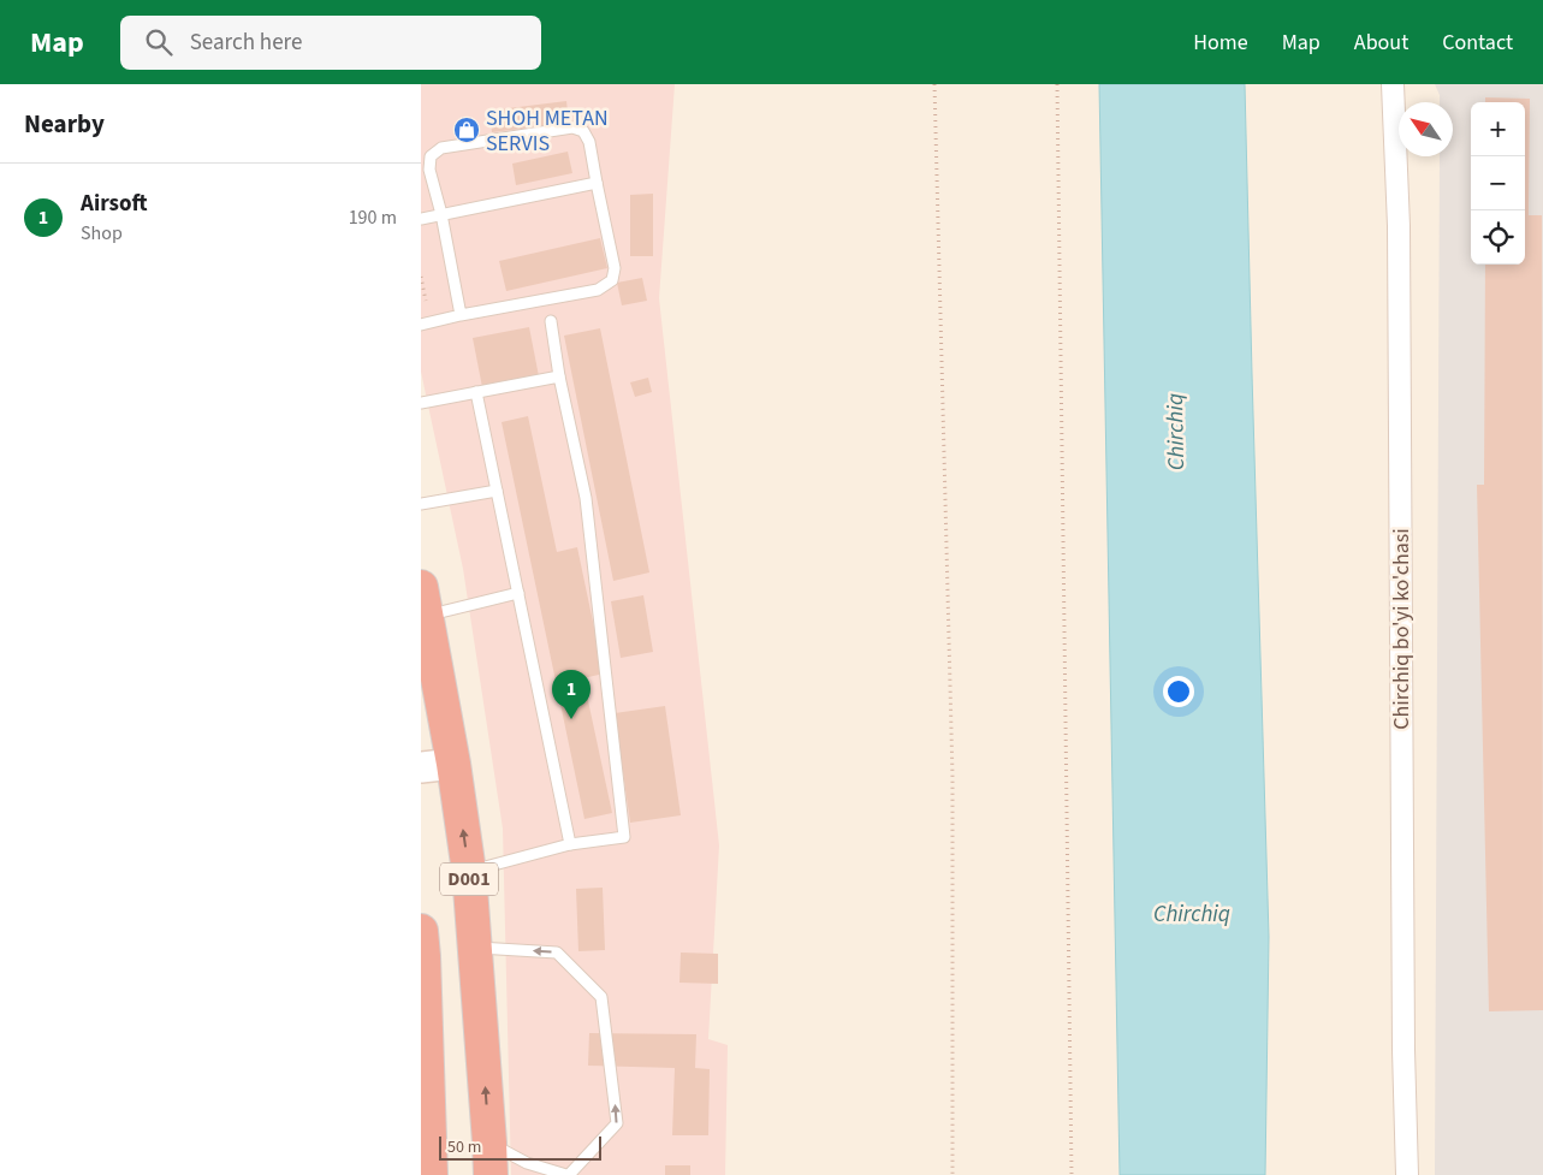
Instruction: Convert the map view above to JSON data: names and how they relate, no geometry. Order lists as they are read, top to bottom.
{
  "streets": {
    "highway": ["D001"],
    "street": ["Chirchiq bo'yi ko'chasi"]
  },
  "water": ["Chirchiq"],
  "places": {
    "shop": ["SHOH METAN SERVIS"]
  },
  "scale_bar": "50 m",
  "north": "top left",
  "page": {
    "header": "Map",
    "search": "Search here",
    "nav": [
      "Home",
      "Map",
      "About",
      "Contact"
    ],
    "heading": "Nearby",
    "map_buttons": ["+", "−"],
    "list": [
      {
        "mark": "1",
        "name": "Airsoft",
        "note": "Shop",
        "value": "190 m"
      }
    ],
    "pins": "1",
    "scale": "50 m"
  }
}
